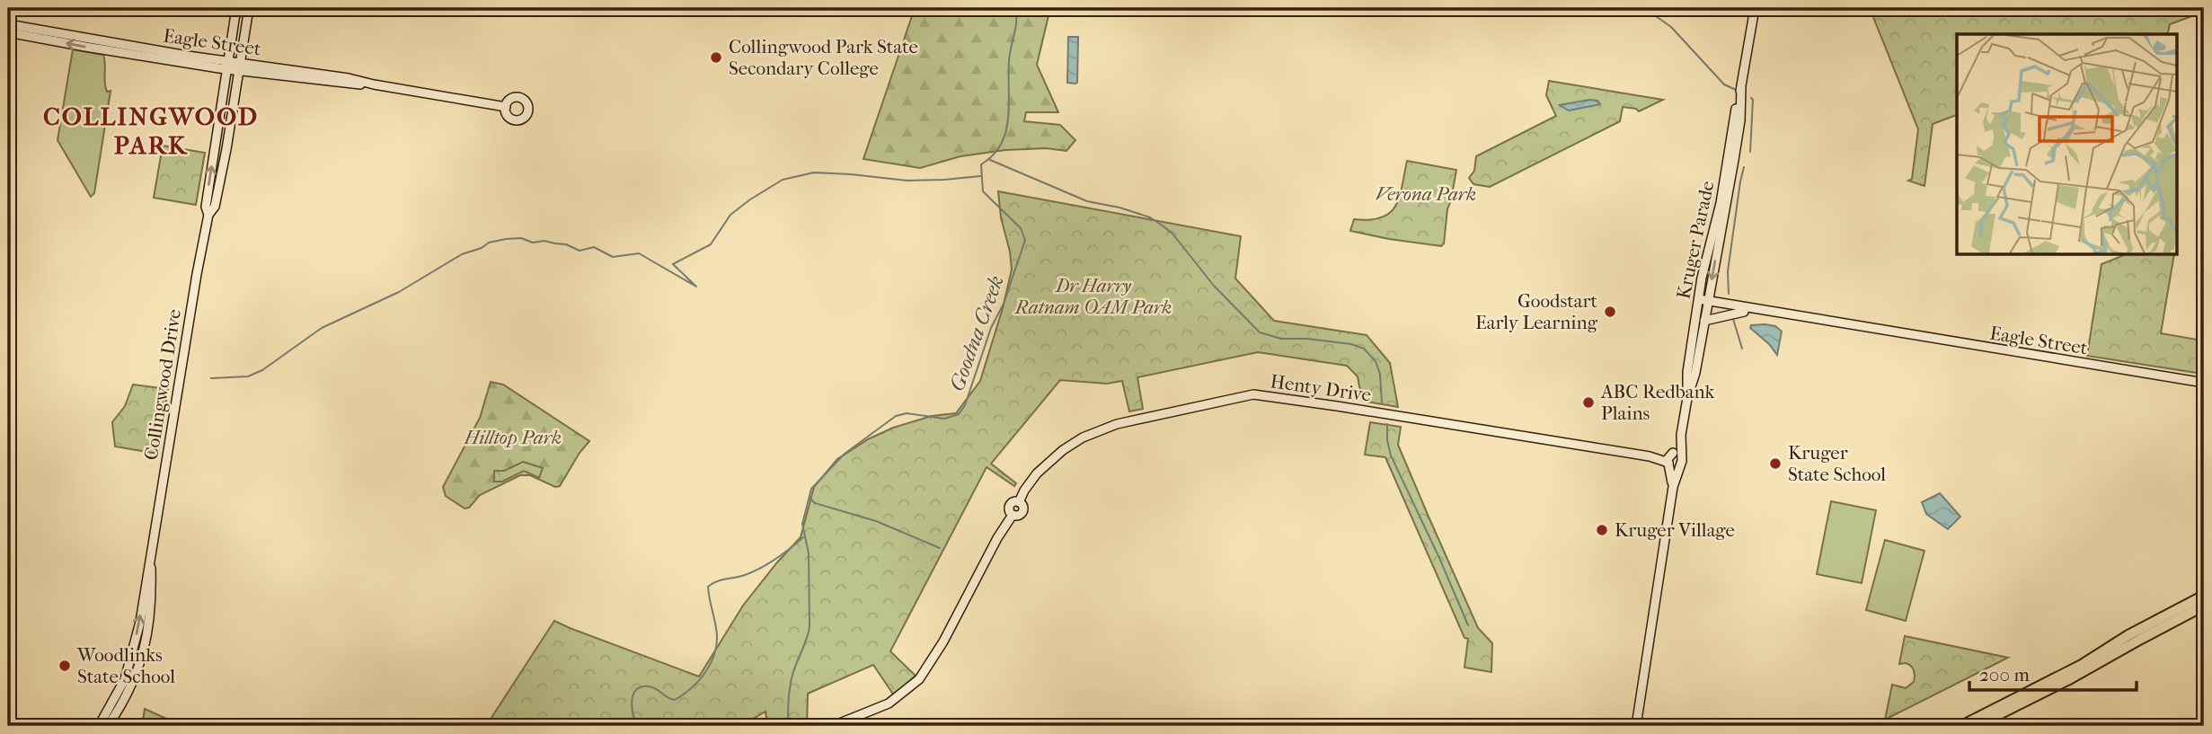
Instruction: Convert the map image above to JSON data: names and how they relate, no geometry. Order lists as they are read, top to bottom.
{
  "streets": {
    "street": [
      "Eagle Street",
      "Kruger Parade",
      "Collingwood Drive",
      "Henty Drive"
    ]
  },
  "crossings": [
    ["Eagle Street", "Kruger Parade"],
    ["Eagle Street", "Collingwood Drive"],
    ["Kruger Parade", "Henty Drive"]
  ],
  "districts": ["COLLINGWOOD PARK"],
  "water": ["Goodna Creek"],
  "parks": ["Verona Park", "Dr Harry Ratnam OAM Park", "Hilltop Park"],
  "places": [
    "Collingwood Park State Secondary College",
    "Goodstart Early Learning",
    "ABC Redbank Plains",
    "Kruger State School",
    "Kruger Village",
    "Woodlinks State School"
  ],
  "scale_bar": "200 m"
}
